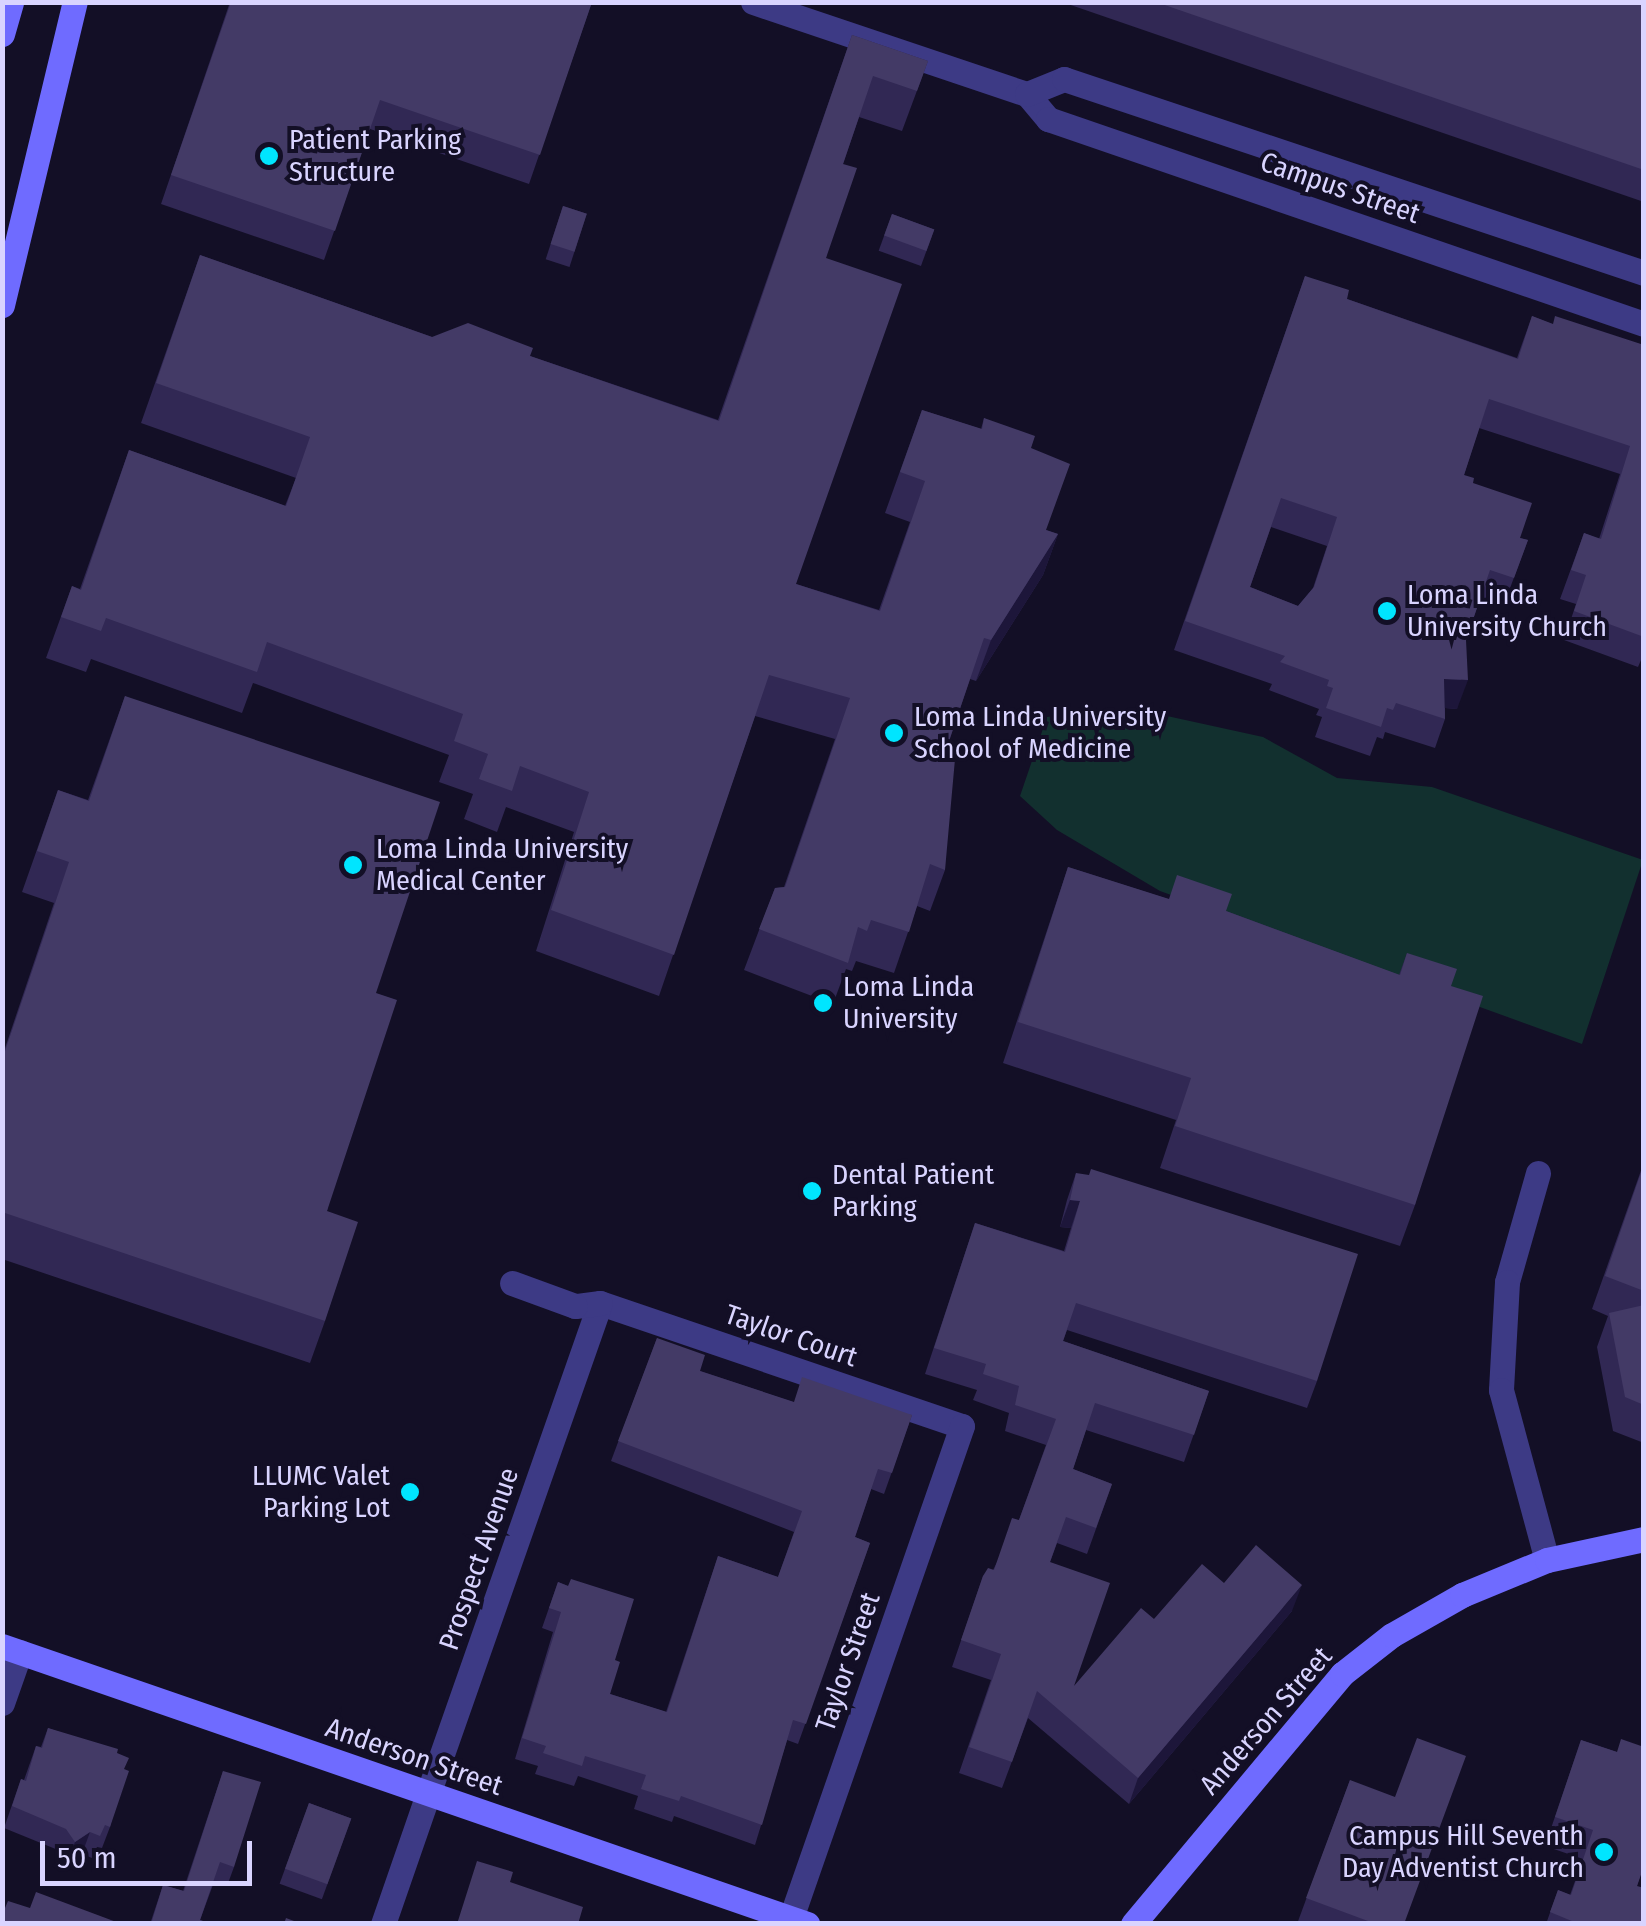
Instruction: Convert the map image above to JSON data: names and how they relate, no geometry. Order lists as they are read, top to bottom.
{
  "streets": {
    "main road": ["Anderson Street"],
    "street": [
      "Campus Street",
      "Taylor Court",
      "Prospect Avenue",
      "Taylor Street"
    ]
  },
  "crossings": [
    ["Taylor Court", "Prospect Avenue"],
    ["Taylor Court", "Taylor Street"],
    ["Prospect Avenue", "Anderson Street"],
    ["Taylor Street", "Anderson Street"]
  ],
  "places": [
    "Patient Parking Structure",
    "Loma Linda University Church",
    "Loma Linda University School of Medicine",
    "Loma Linda University Medical Center",
    "Loma Linda University",
    "Dental Patient Parking",
    "LLUMC Valet Parking Lot",
    "Campus Hill Seventh Day Adventist Church"
  ],
  "scale_bar": "50 m"
}
